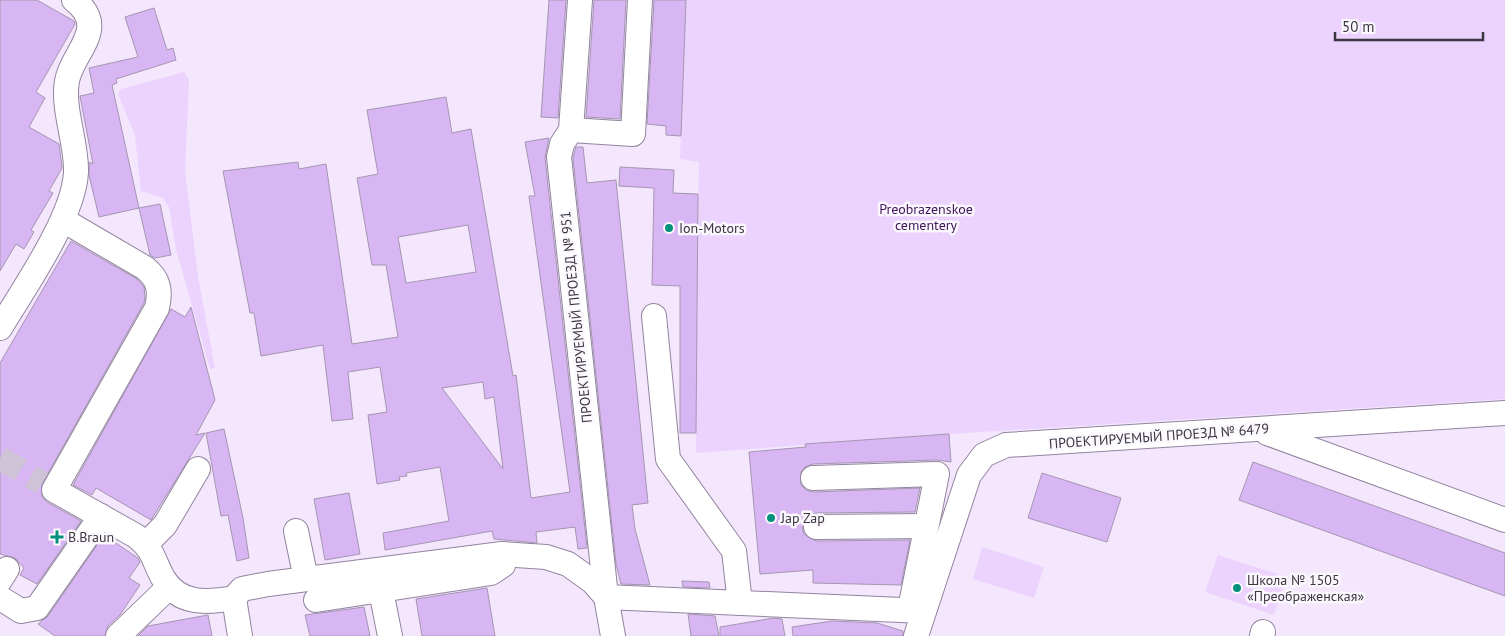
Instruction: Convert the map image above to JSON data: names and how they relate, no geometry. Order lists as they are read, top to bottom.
{
  "streets": {
    "street": ["ПРОЕКТИРУЕМЫЙ ПРОЕЗД № 951", "ПРОЕКТИРУЕМЫЙ ПРОЕЗД № 6479"]
  },
  "parks": ["Preobrazenskoe cementery"],
  "places": {
    "other": ["Ion-Motors", "Jap Zap", "Школа № 1505 «Преображенская»"],
    "health": ["B.Braun"]
  },
  "scale_bar": "50 m"
}
